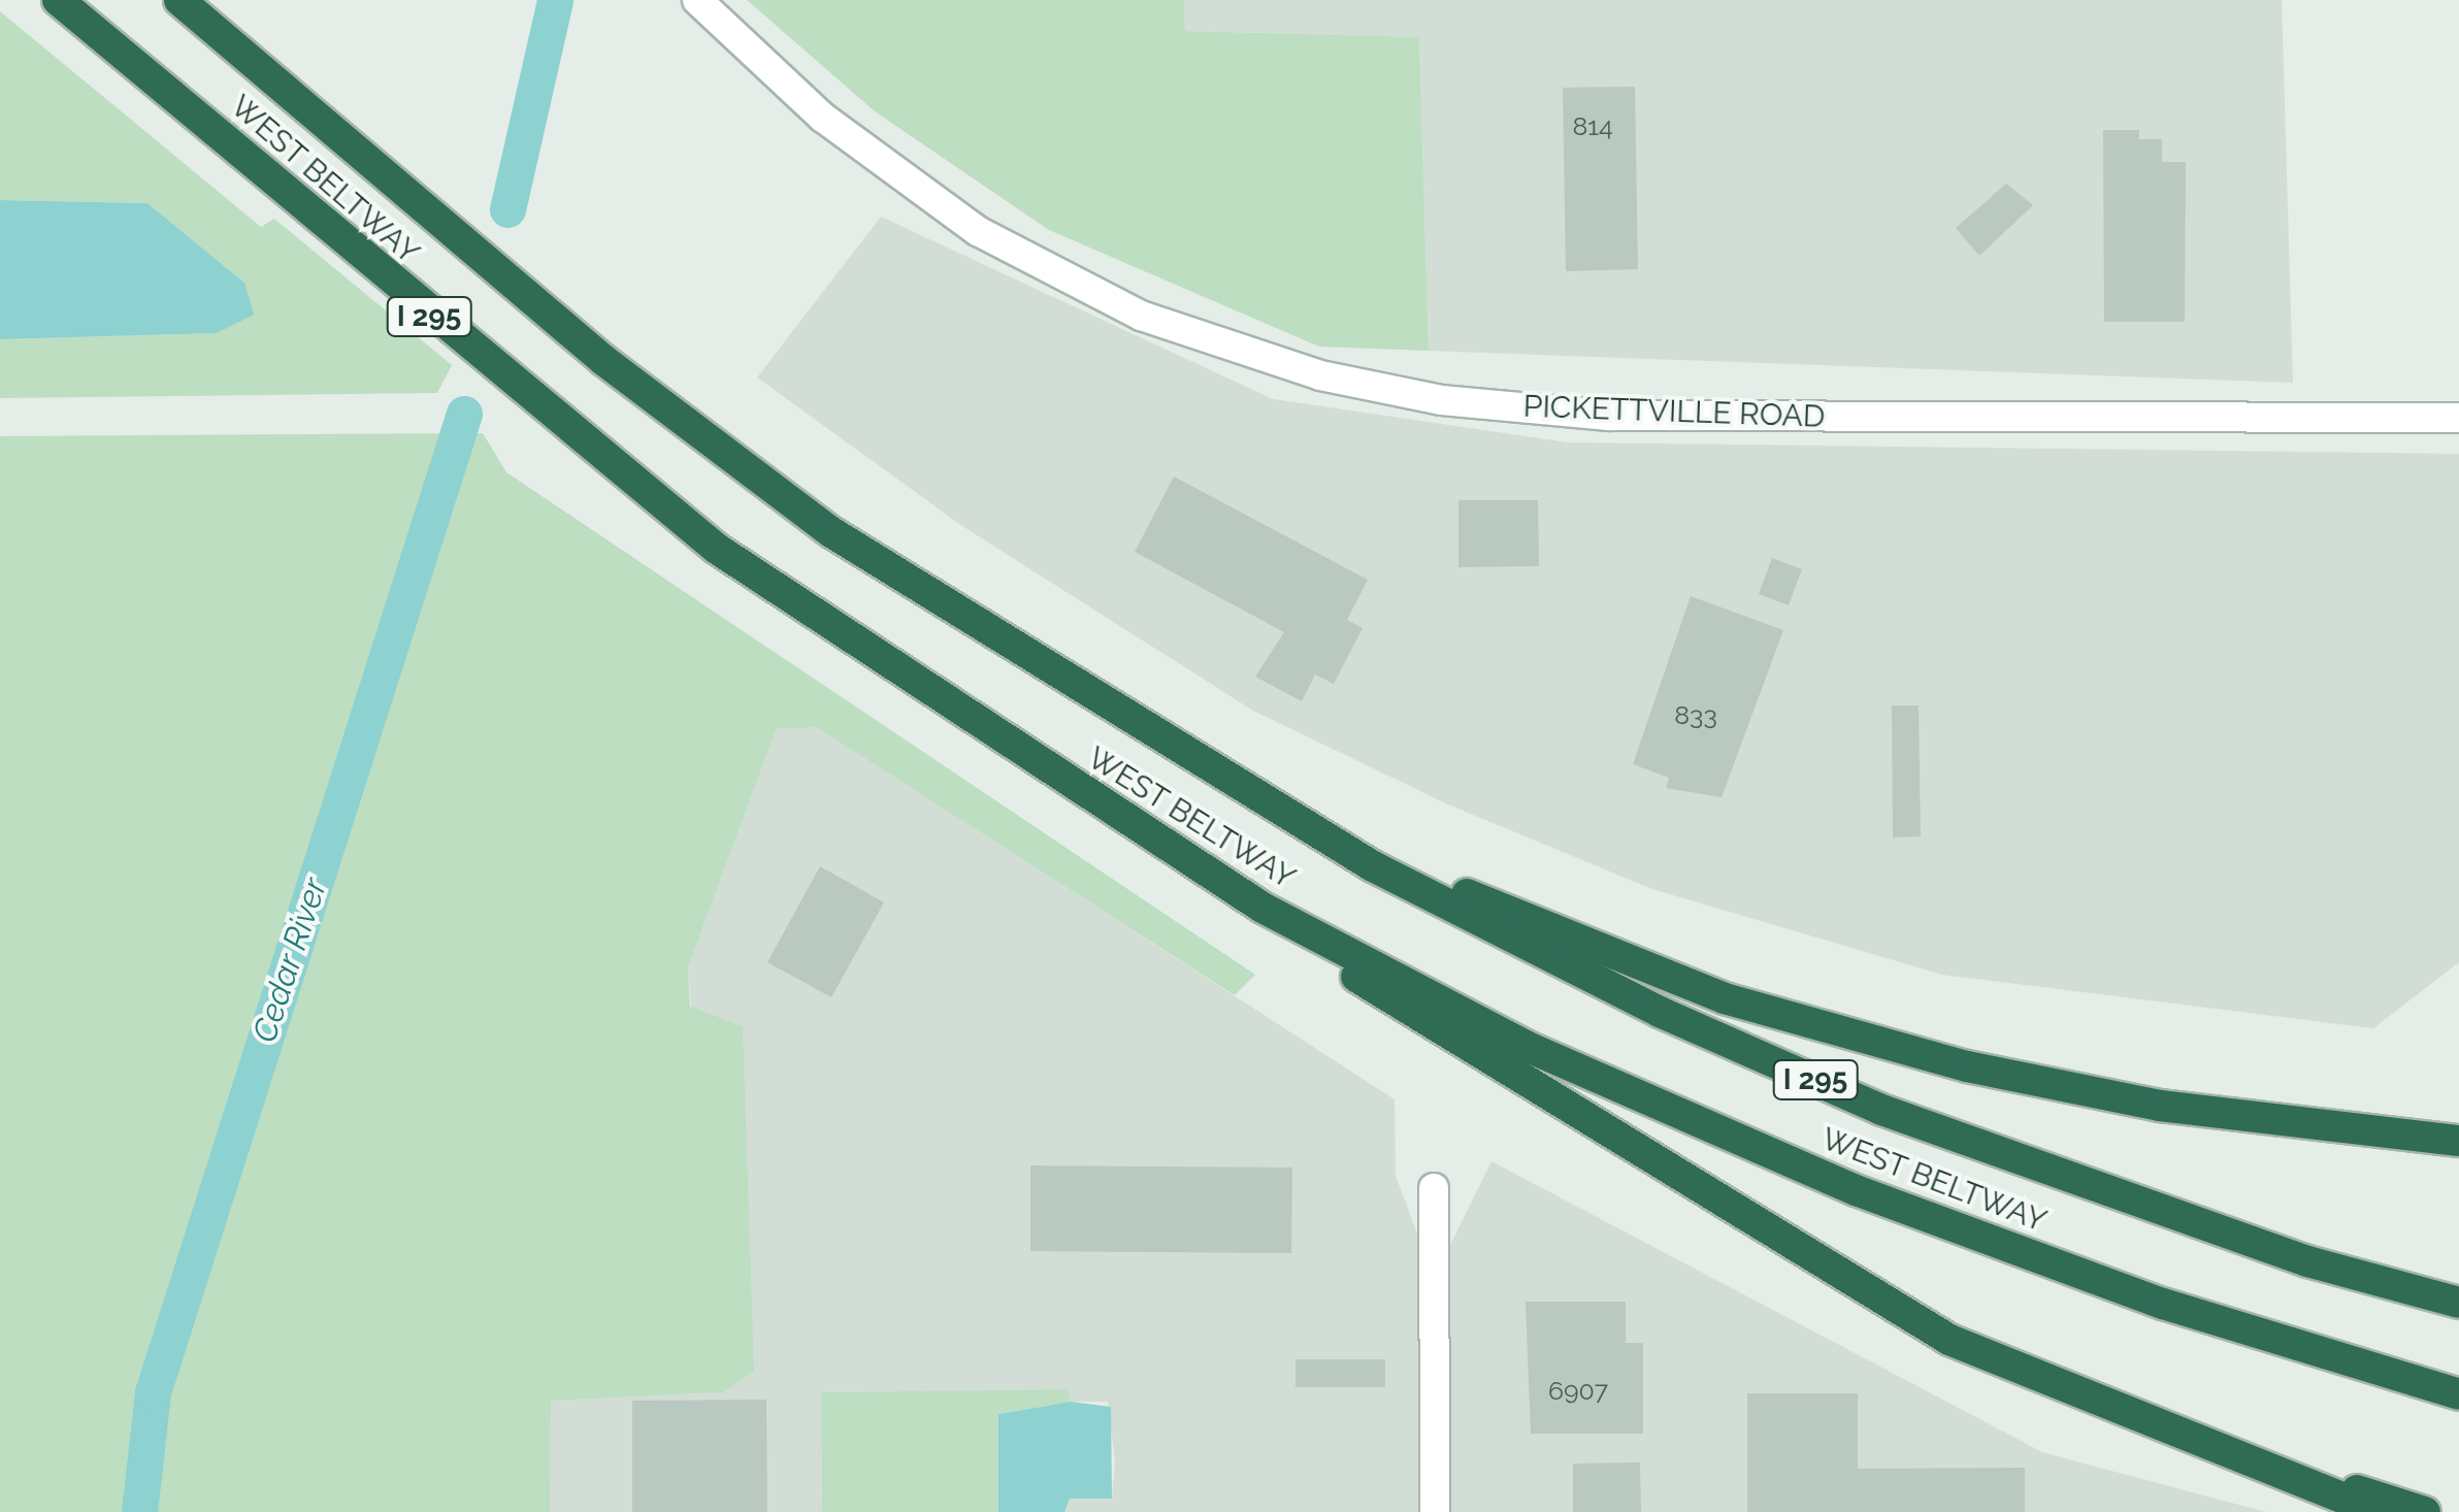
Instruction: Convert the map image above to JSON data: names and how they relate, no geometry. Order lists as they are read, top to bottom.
{
  "streets": {
    "highway": ["WEST BELTWAY", "I 295"],
    "street": ["PICKETTVILLE ROAD"]
  },
  "water": ["Cedar River"],
  "house_numbers": ["814", "833", "6907"]
}
